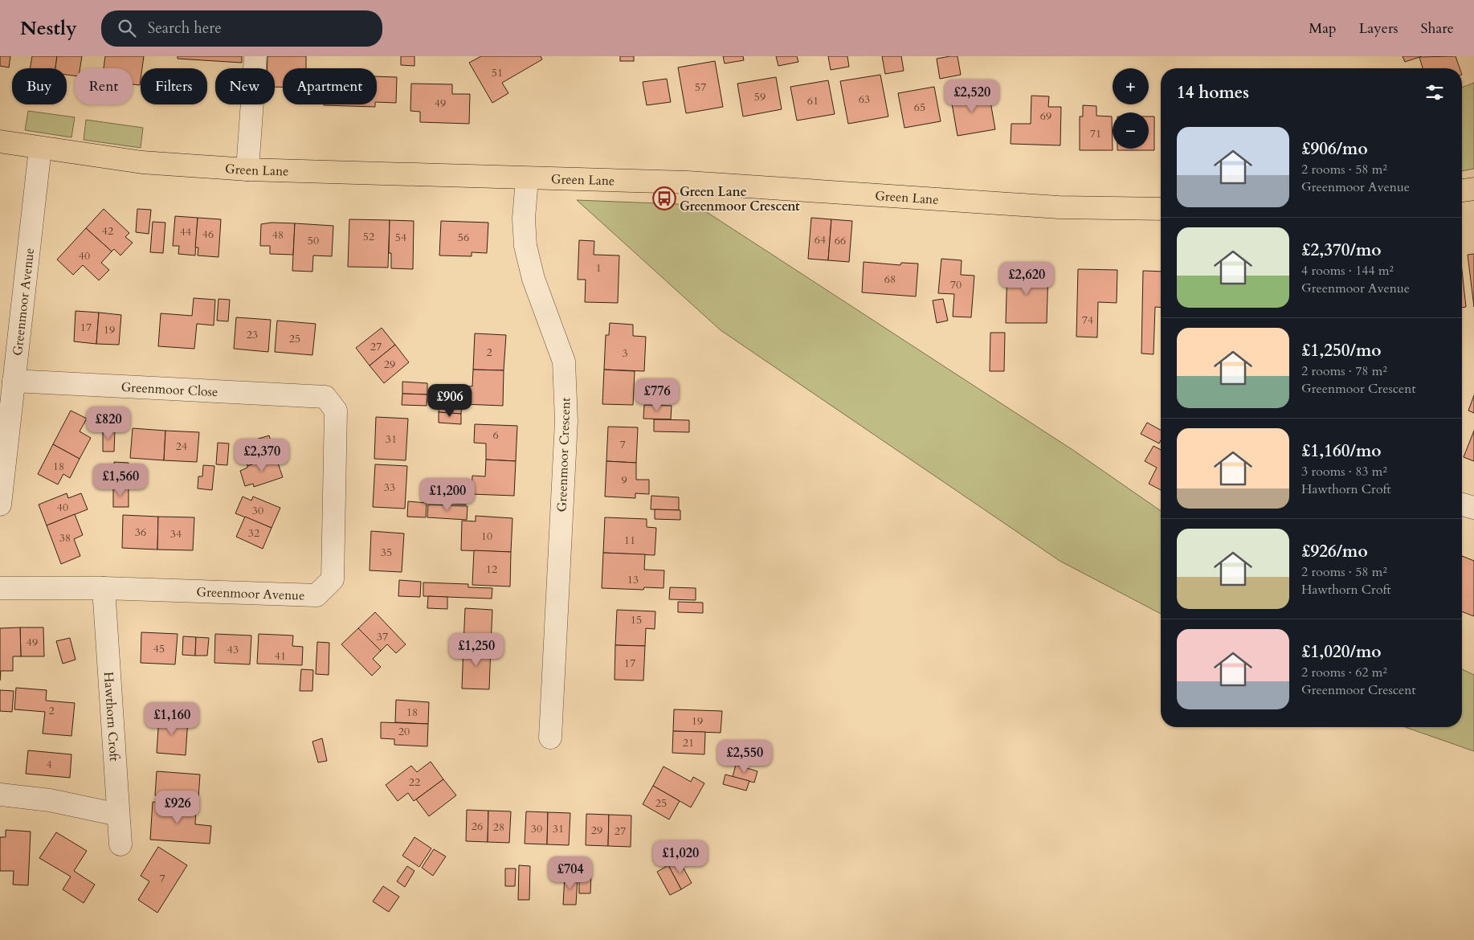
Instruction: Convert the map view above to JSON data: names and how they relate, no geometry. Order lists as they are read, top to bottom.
{
  "streets": {
    "main road": ["Green Lane"],
    "street": [
      "Greenmoor Avenue",
      "Greenmoor Close",
      "Greenmoor Crescent",
      "Hawthorn Croft"
    ]
  },
  "crossings": [
    ["Green Lane", "Greenmoor Avenue"],
    ["Green Lane", "Greenmoor Crescent"],
    ["Greenmoor Avenue", "Greenmoor Close"],
    ["Greenmoor Avenue", "Hawthorn Croft"]
  ],
  "places": {
    "bus stop": ["Green Lane Greenmoor Crescent"]
  },
  "house_numbers": [
    "51",
    "57",
    "59",
    "63",
    "61",
    "49",
    "65",
    "69",
    "71",
    "42",
    "44",
    "46",
    "48",
    "52",
    "54",
    "56",
    "64",
    "50",
    "66",
    "40",
    "1",
    "68",
    "70",
    "74",
    "17",
    "19",
    "23",
    "25",
    "27",
    "2",
    "3",
    "29",
    "6",
    "31",
    "7",
    "24",
    "18",
    "9",
    "33",
    "40",
    "30",
    "36",
    "32",
    "34",
    "10",
    "38",
    "11",
    "35",
    "12",
    "13",
    "15",
    "37",
    "49",
    "45",
    "43",
    "41",
    "17",
    "2",
    "18",
    "19",
    "20",
    "21",
    "4",
    "22",
    "25",
    "26",
    "28",
    "30",
    "31",
    "29",
    "27",
    "7"
  ],
  "page": {
    "header": "Nestly",
    "search": "Search here",
    "nav": ["Map", "Layers", "Share"],
    "map_buttons": ["+", "−"],
    "chip": [
      "Buy",
      "Rent",
      "Filters",
      "New",
      "Apartment"
    ],
    "heading": "14 homes",
    "price": [
      "£2,520",
      "£2,620",
      "£776",
      "£906",
      "£820",
      "£2,370",
      "£1,560",
      "£1,200",
      "£1,250",
      "£1,160",
      "£2,550",
      "£926",
      "£1,020",
      "£704"
    ],
    "list": [
      {
        "name": "£906/mo",
        "note": "2 rooms · 58 m² · Greenmoor Avenue"
      },
      {
        "name": "£2,370/mo",
        "note": "4 rooms · 144 m² · Greenmoor Avenue"
      },
      {
        "name": "£1,250/mo",
        "note": "2 rooms · 78 m² · Greenmoor Crescent"
      },
      {
        "name": "£1,160/mo",
        "note": "3 rooms · 83 m² · Hawthorn Croft"
      },
      {
        "name": "£926/mo",
        "note": "2 rooms · 58 m² · Hawthorn Croft"
      },
      {
        "name": "£1,020/mo",
        "note": "2 rooms · 62 m² · Greenmoor Crescent"
      }
    ]
  }
}
